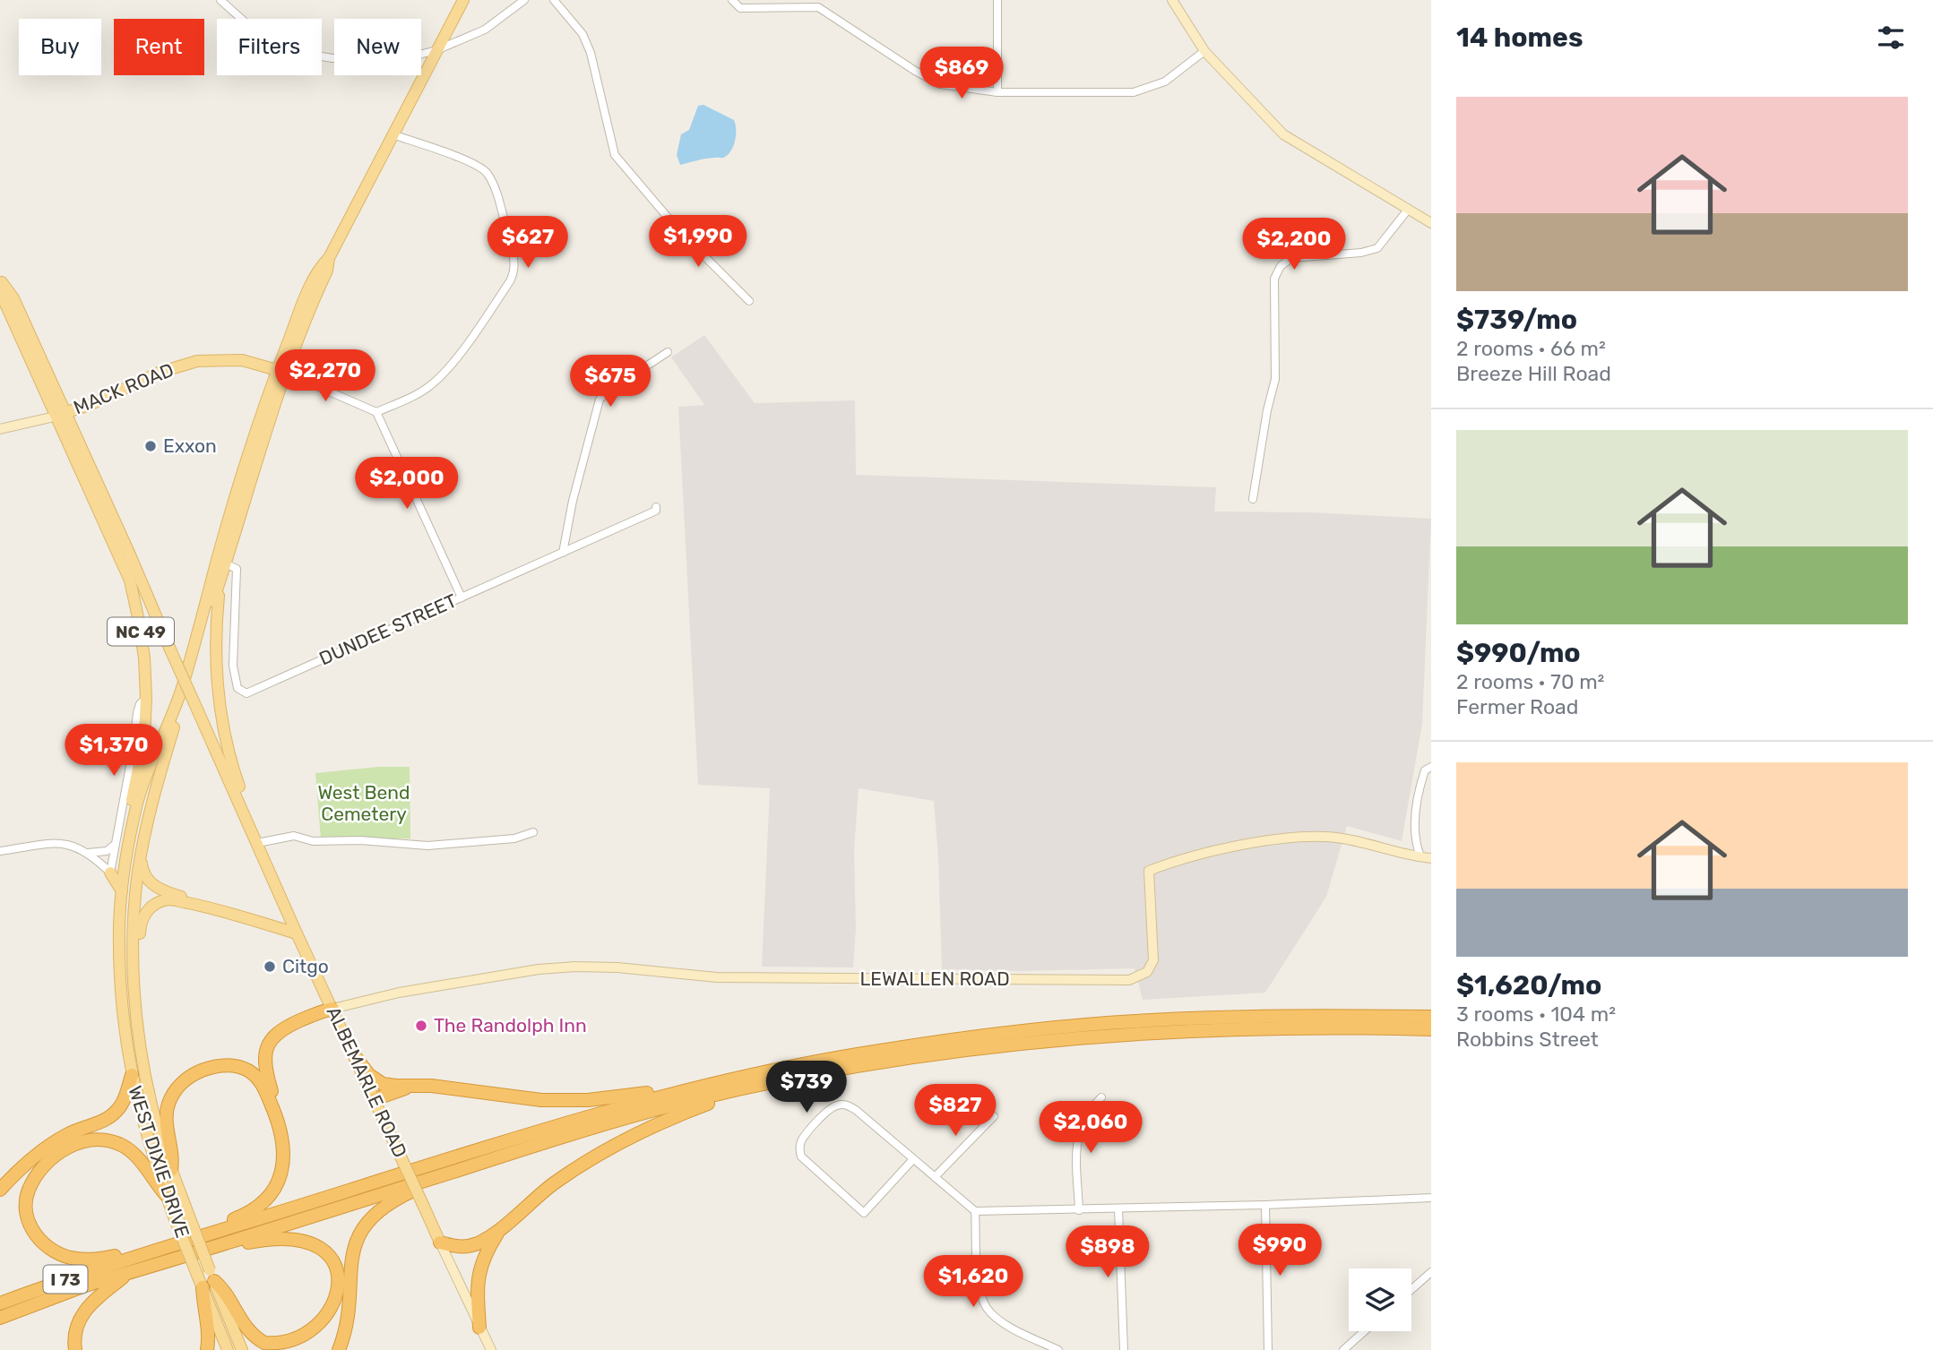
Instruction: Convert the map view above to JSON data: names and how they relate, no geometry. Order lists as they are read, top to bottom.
{
  "streets": {
    "highway": ["I 73"],
    "main road": [
      "MACK ROAD",
      "NC 49",
      "ALBEMARLE ROAD",
      "WEST DIXIE DRIVE"
    ],
    "street": ["DUNDEE STREET", "LEWALLEN ROAD"]
  },
  "crossings": [
    ["MACK ROAD", "NC 49"],
    ["MACK ROAD", "ALBEMARLE ROAD"],
    ["NC 49", "ALBEMARLE ROAD"],
    ["NC 49", "WEST DIXIE DRIVE"],
    ["LEWALLEN ROAD", "ALBEMARLE ROAD"]
  ],
  "parks": ["West Bend Cemetery"],
  "places": ["Exxon", "Citgo", "The Randolph Inn"],
  "page": {
    "heading": "14 homes",
    "chip": [
      "Buy",
      "Rent",
      "Filters",
      "New"
    ],
    "price": [
      "$869",
      "$1,990",
      "$627",
      "$2,200",
      "$2,270",
      "$675",
      "$2,000",
      "$1,370",
      "$739",
      "$827",
      "$2,060",
      "$990",
      "$898",
      "$1,620"
    ],
    "list": [
      {
        "name": "$739/mo",
        "note": "2 rooms · 66 m² · Breeze Hill Road"
      },
      {
        "name": "$990/mo",
        "note": "2 rooms · 70 m² · Fermer Road"
      },
      {
        "name": "$1,620/mo",
        "note": "3 rooms · 104 m² · Robbins Street"
      }
    ]
  }
}
